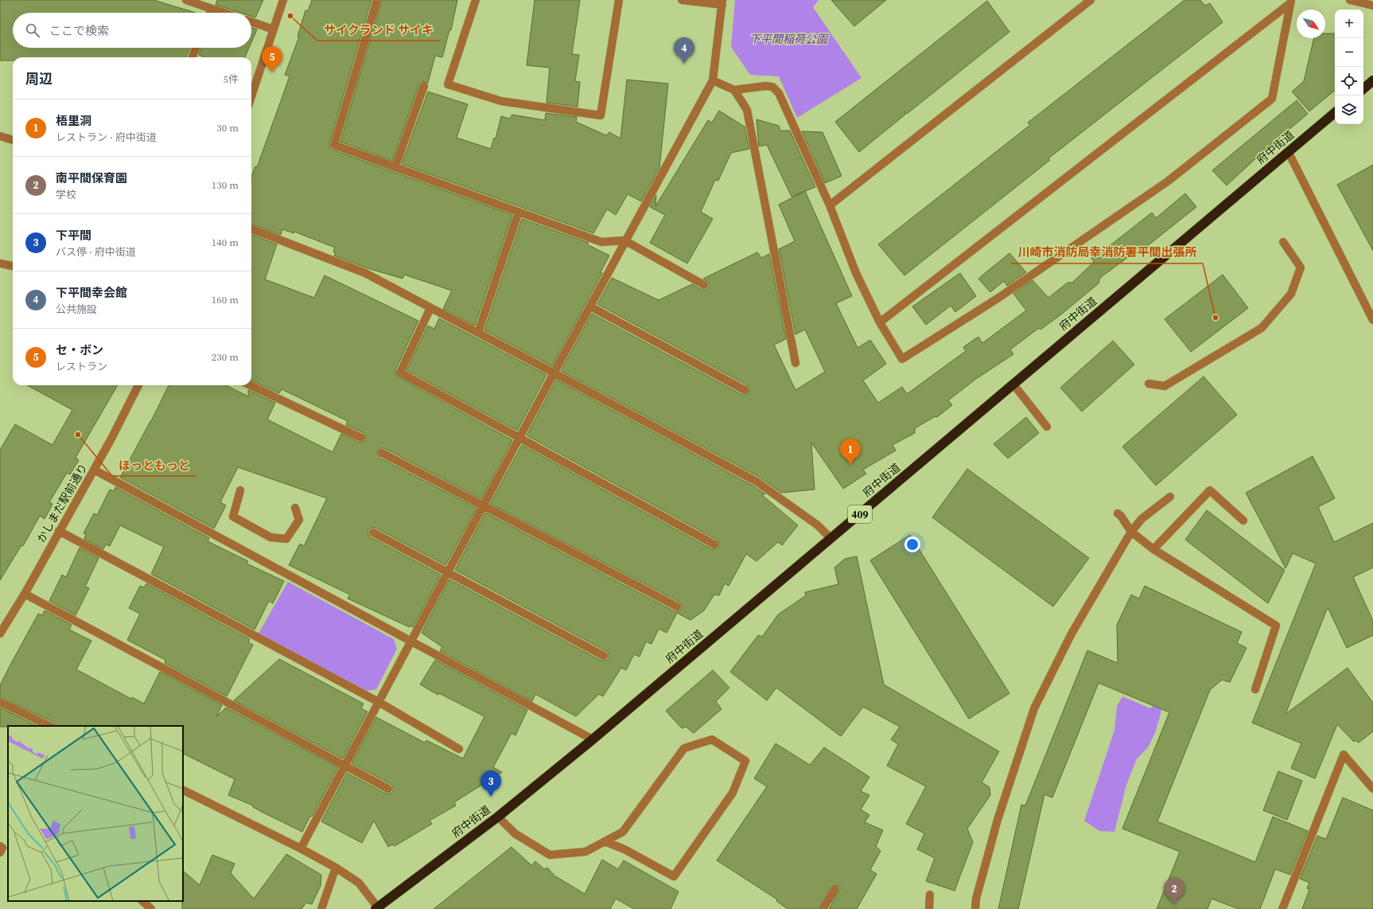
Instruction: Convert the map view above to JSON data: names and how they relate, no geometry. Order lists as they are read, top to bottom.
{
  "streets": {
    "highway": ["府中街道", "409"],
    "street": ["かしまだ駅前通り"]
  },
  "parks": ["下平間稲荷公園"],
  "places": ["サイクランド サイキ", "川崎市消防局幸消防署平間出張所", "ほっともっと"],
  "north": "bottom right",
  "page": {
    "map_buttons": ["+", "−"],
    "search": "ここで検索",
    "pins": [
      "4",
      "5",
      "1",
      "3",
      "2"
    ],
    "heading": ["周辺", "5件"],
    "list": [
      {
        "mark": "1",
        "name": "梧里洞",
        "note": "レストラン · 府中街道",
        "value": "30 m"
      },
      {
        "mark": "2",
        "name": "南平間保育園",
        "note": "学校",
        "value": "130 m"
      },
      {
        "mark": "3",
        "name": "下平間",
        "note": "バス停 · 府中街道",
        "value": "140 m"
      },
      {
        "mark": "4",
        "name": "下平間幸会館",
        "note": "公共施設",
        "value": "160 m"
      },
      {
        "mark": "5",
        "name": "セ・ボン",
        "note": "レストラン",
        "value": "230 m"
      }
    ]
  }
}
